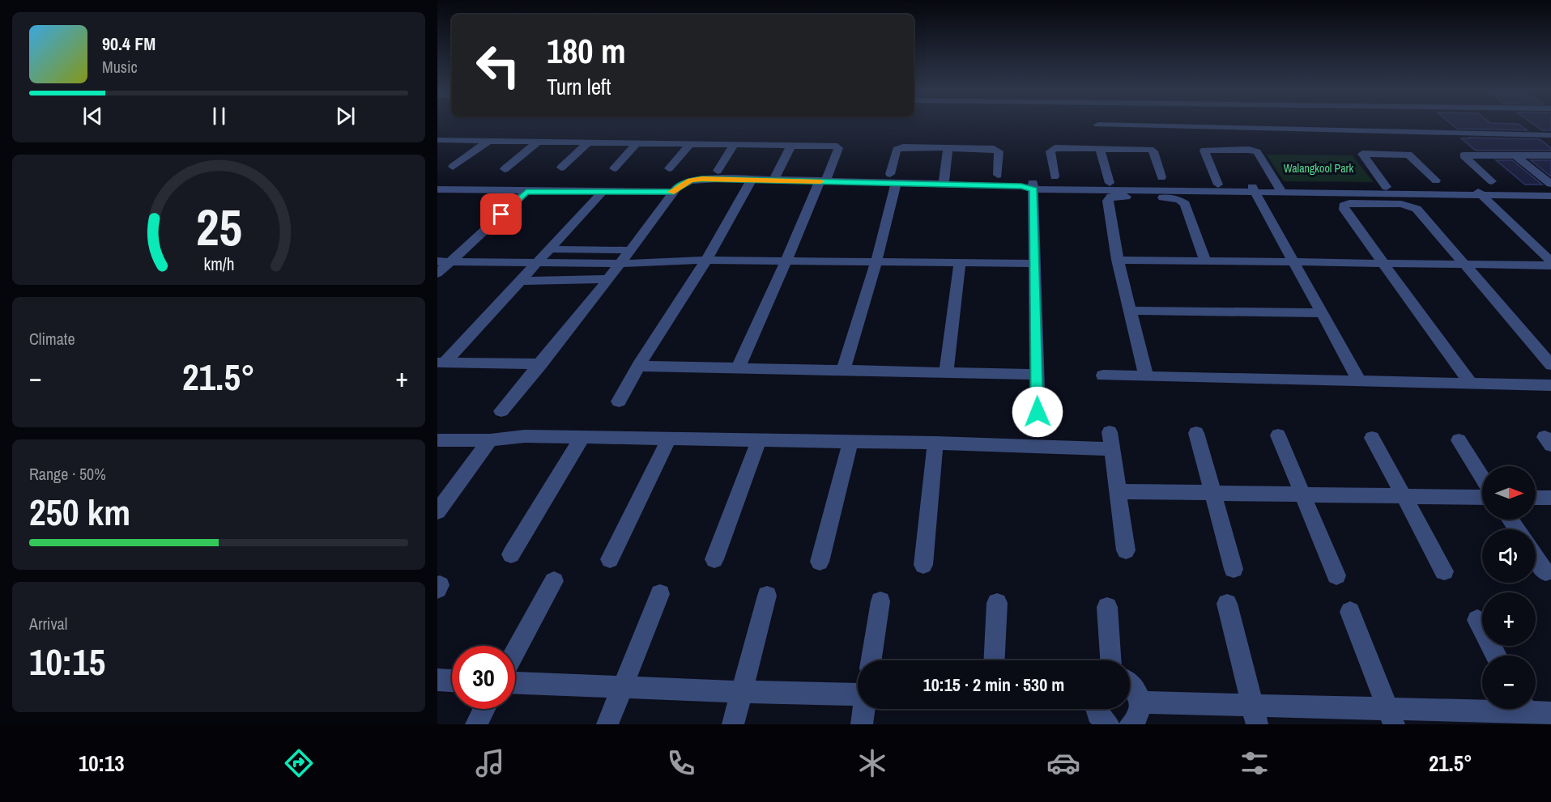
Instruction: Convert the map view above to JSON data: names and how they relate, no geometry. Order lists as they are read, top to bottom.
{
  "parks": ["Walangkool Park"],
  "north": "right",
  "page": {
    "turn": ["180 m", "Turn left"],
    "song": ["90.4 FM", "Music"],
    "tile": [
      "Climate",
      ["Range · 50%", "250 km"],
      ["Arrival", "10:15"]
    ],
    "heat": ["−", "21.5°", "+"],
    "map_buttons": ["+", "−"],
    "limit": "30",
    "trip": "10:15 · 2 min · 530 m",
    "tabs": ["10:13", "21.5°"],
    "gauge": ["25", "km/h"]
  }
}
